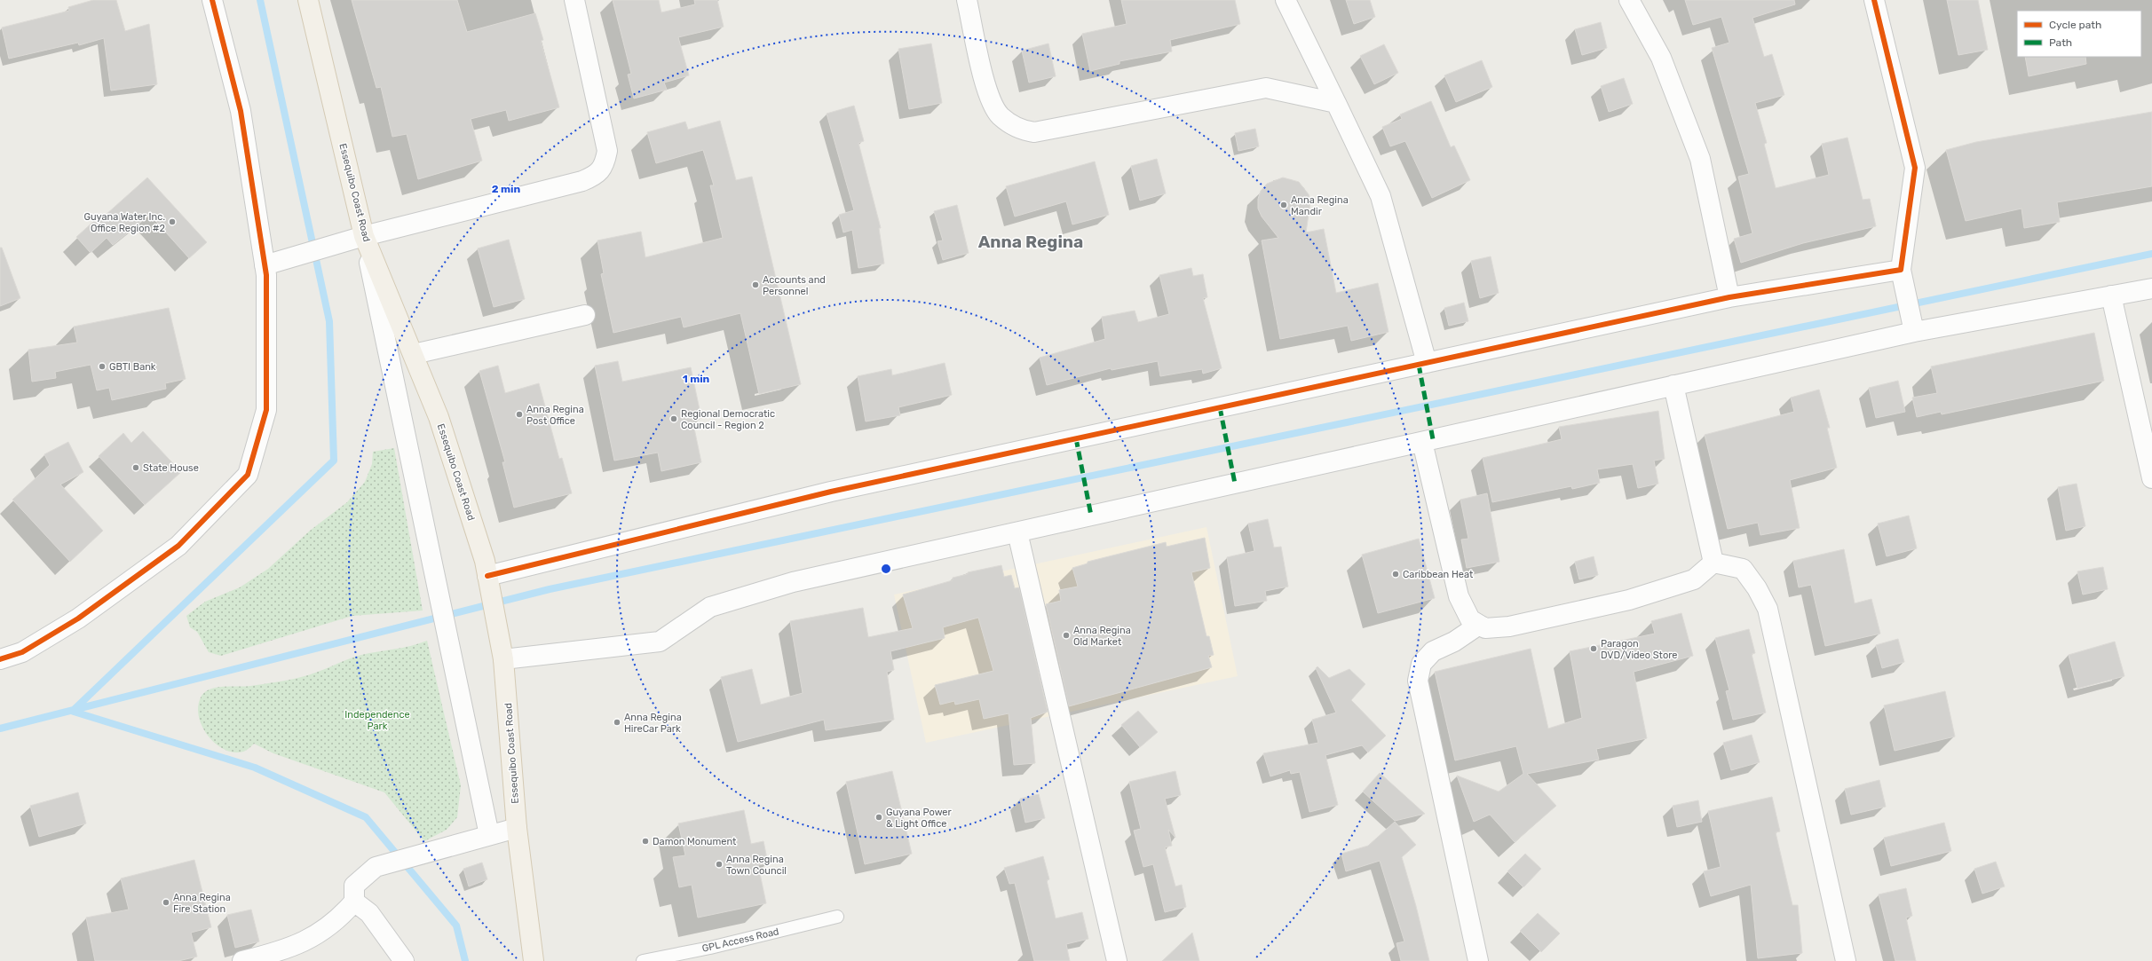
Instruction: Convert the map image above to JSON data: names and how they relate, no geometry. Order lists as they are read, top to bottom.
{
  "streets": {
    "main road": ["Essequibo Coast Road"],
    "lane": ["GPL Access Road"]
  },
  "districts": ["Anna Regina"],
  "parks": ["Independence Park"],
  "places": [
    "Anna Regina Mandir",
    "Guyana Water Inc. Office Region #2",
    "Accounts and Personnel",
    "GBTI Bank",
    "Anna Regina Post Office",
    "Regional Democratic Council - Region 2",
    "State House",
    "Caribbean Heat",
    "Anna Regina Old Market",
    "Paragon DVD/Video Store",
    "Anna Regina HireCar Park",
    "Guyana Power & Light Office",
    "Damon Monument",
    "Anna Regina Town Council",
    "Anna Regina Fire Station"
  ],
  "legend": ["Cycle path", "Path"],
  "rings": ["2 min", "1 min"]
}
